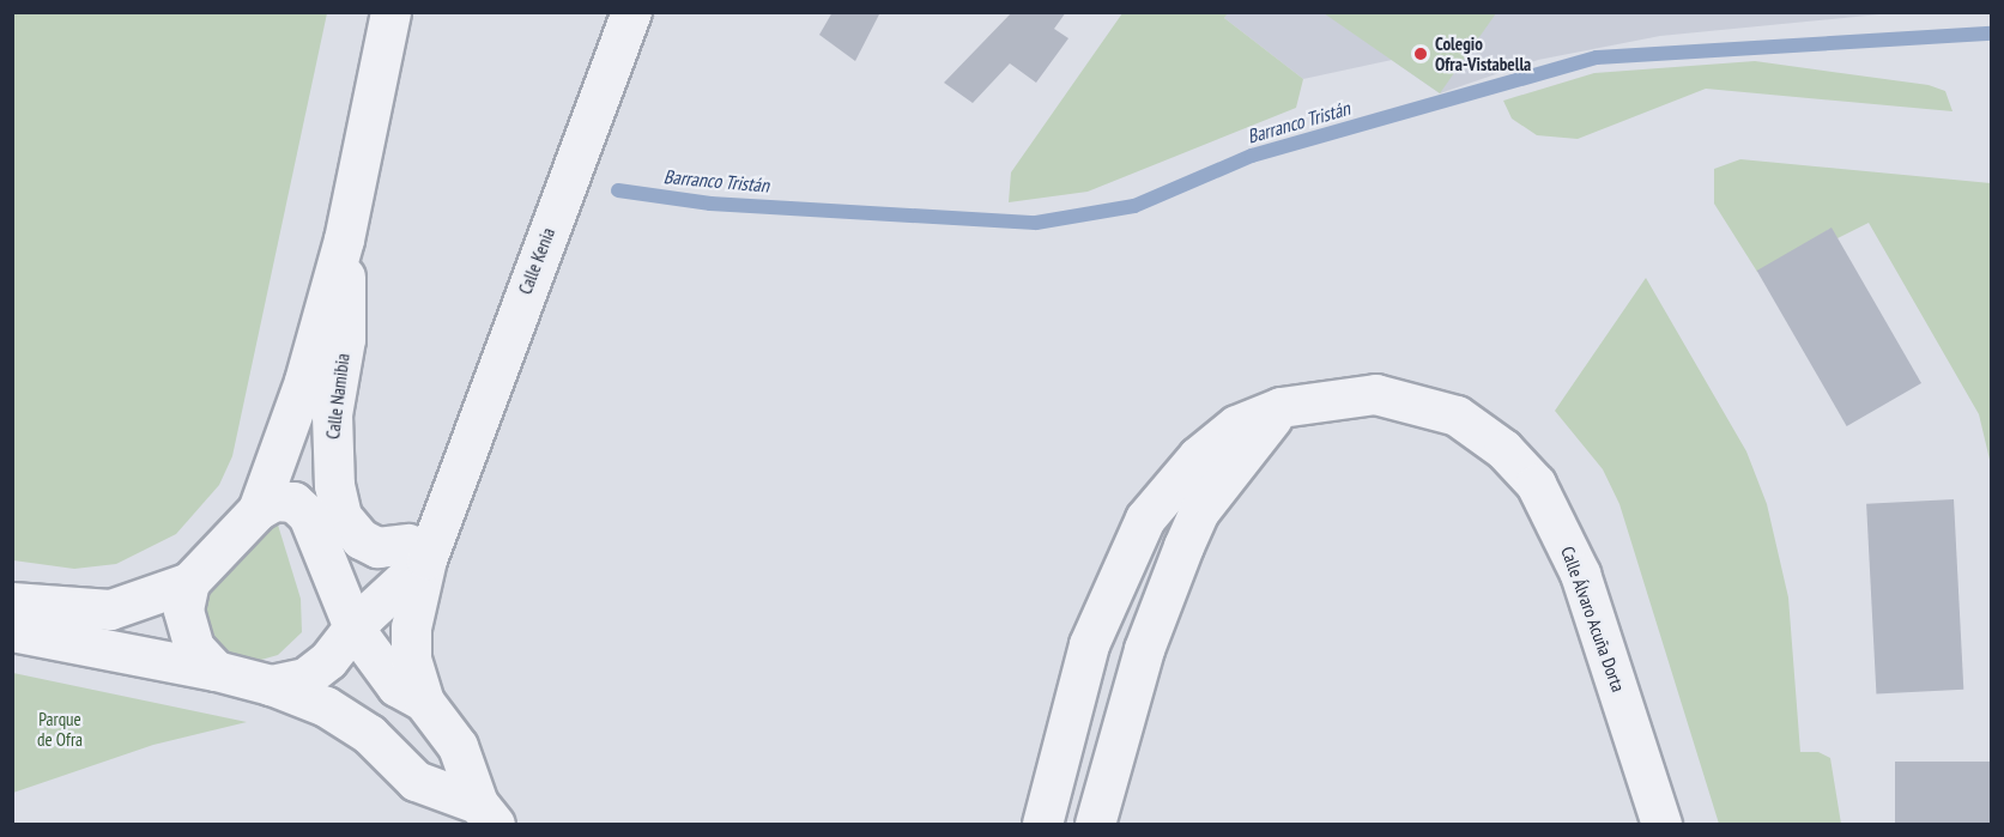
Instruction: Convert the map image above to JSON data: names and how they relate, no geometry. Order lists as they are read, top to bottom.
{
  "streets": {
    "street": ["Calle Kenia", "Calle Namibia", "Calle Álvaro Acuña Dorta"]
  },
  "crossings": [
    ["Calle Kenia", "Calle Namibia"]
  ],
  "water": ["Barranco Tristán"],
  "parks": ["Parque de Ofra"],
  "places": ["Colegio Ofra-Vistabella"]
}
